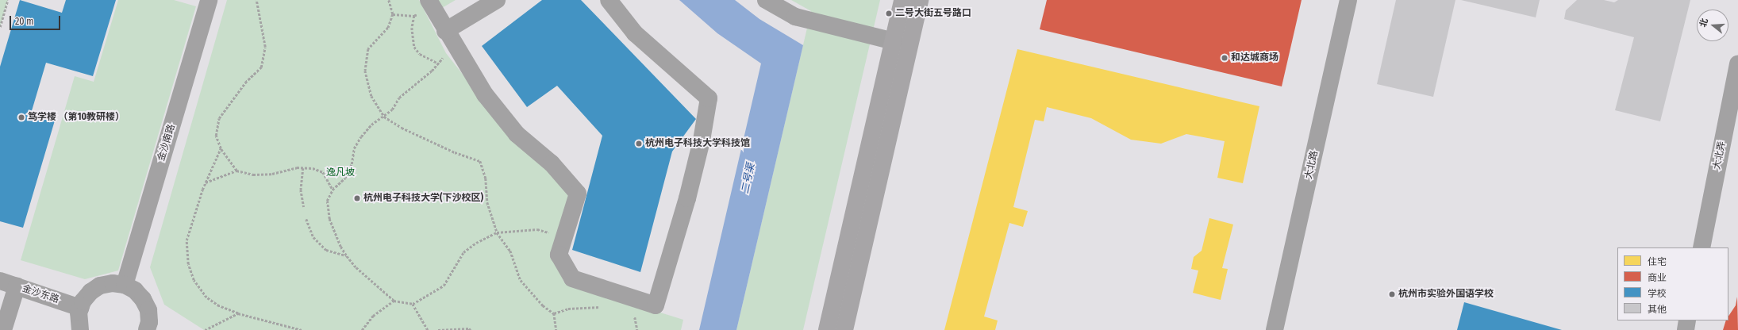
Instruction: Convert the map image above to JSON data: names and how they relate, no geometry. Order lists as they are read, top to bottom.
{
  "streets": {
    "street": [
      "金沙南路",
      "大北弄",
      "大北路",
      "金沙东路"
    ]
  },
  "water": ["二号渠"],
  "parks": ["逸凡坡"],
  "places": [
    "二号大街五号路口",
    "和达城商场",
    "笃学楼 （第10教研楼）",
    "杭州电子科技大学科技馆",
    "杭州电子科技大学(下沙校区)",
    "杭州市实验外国语学校"
  ],
  "legend": [
    "住宅",
    "商业",
    "学校",
    "其他"
  ],
  "scale_bar": "20 m",
  "north": "left"
}
